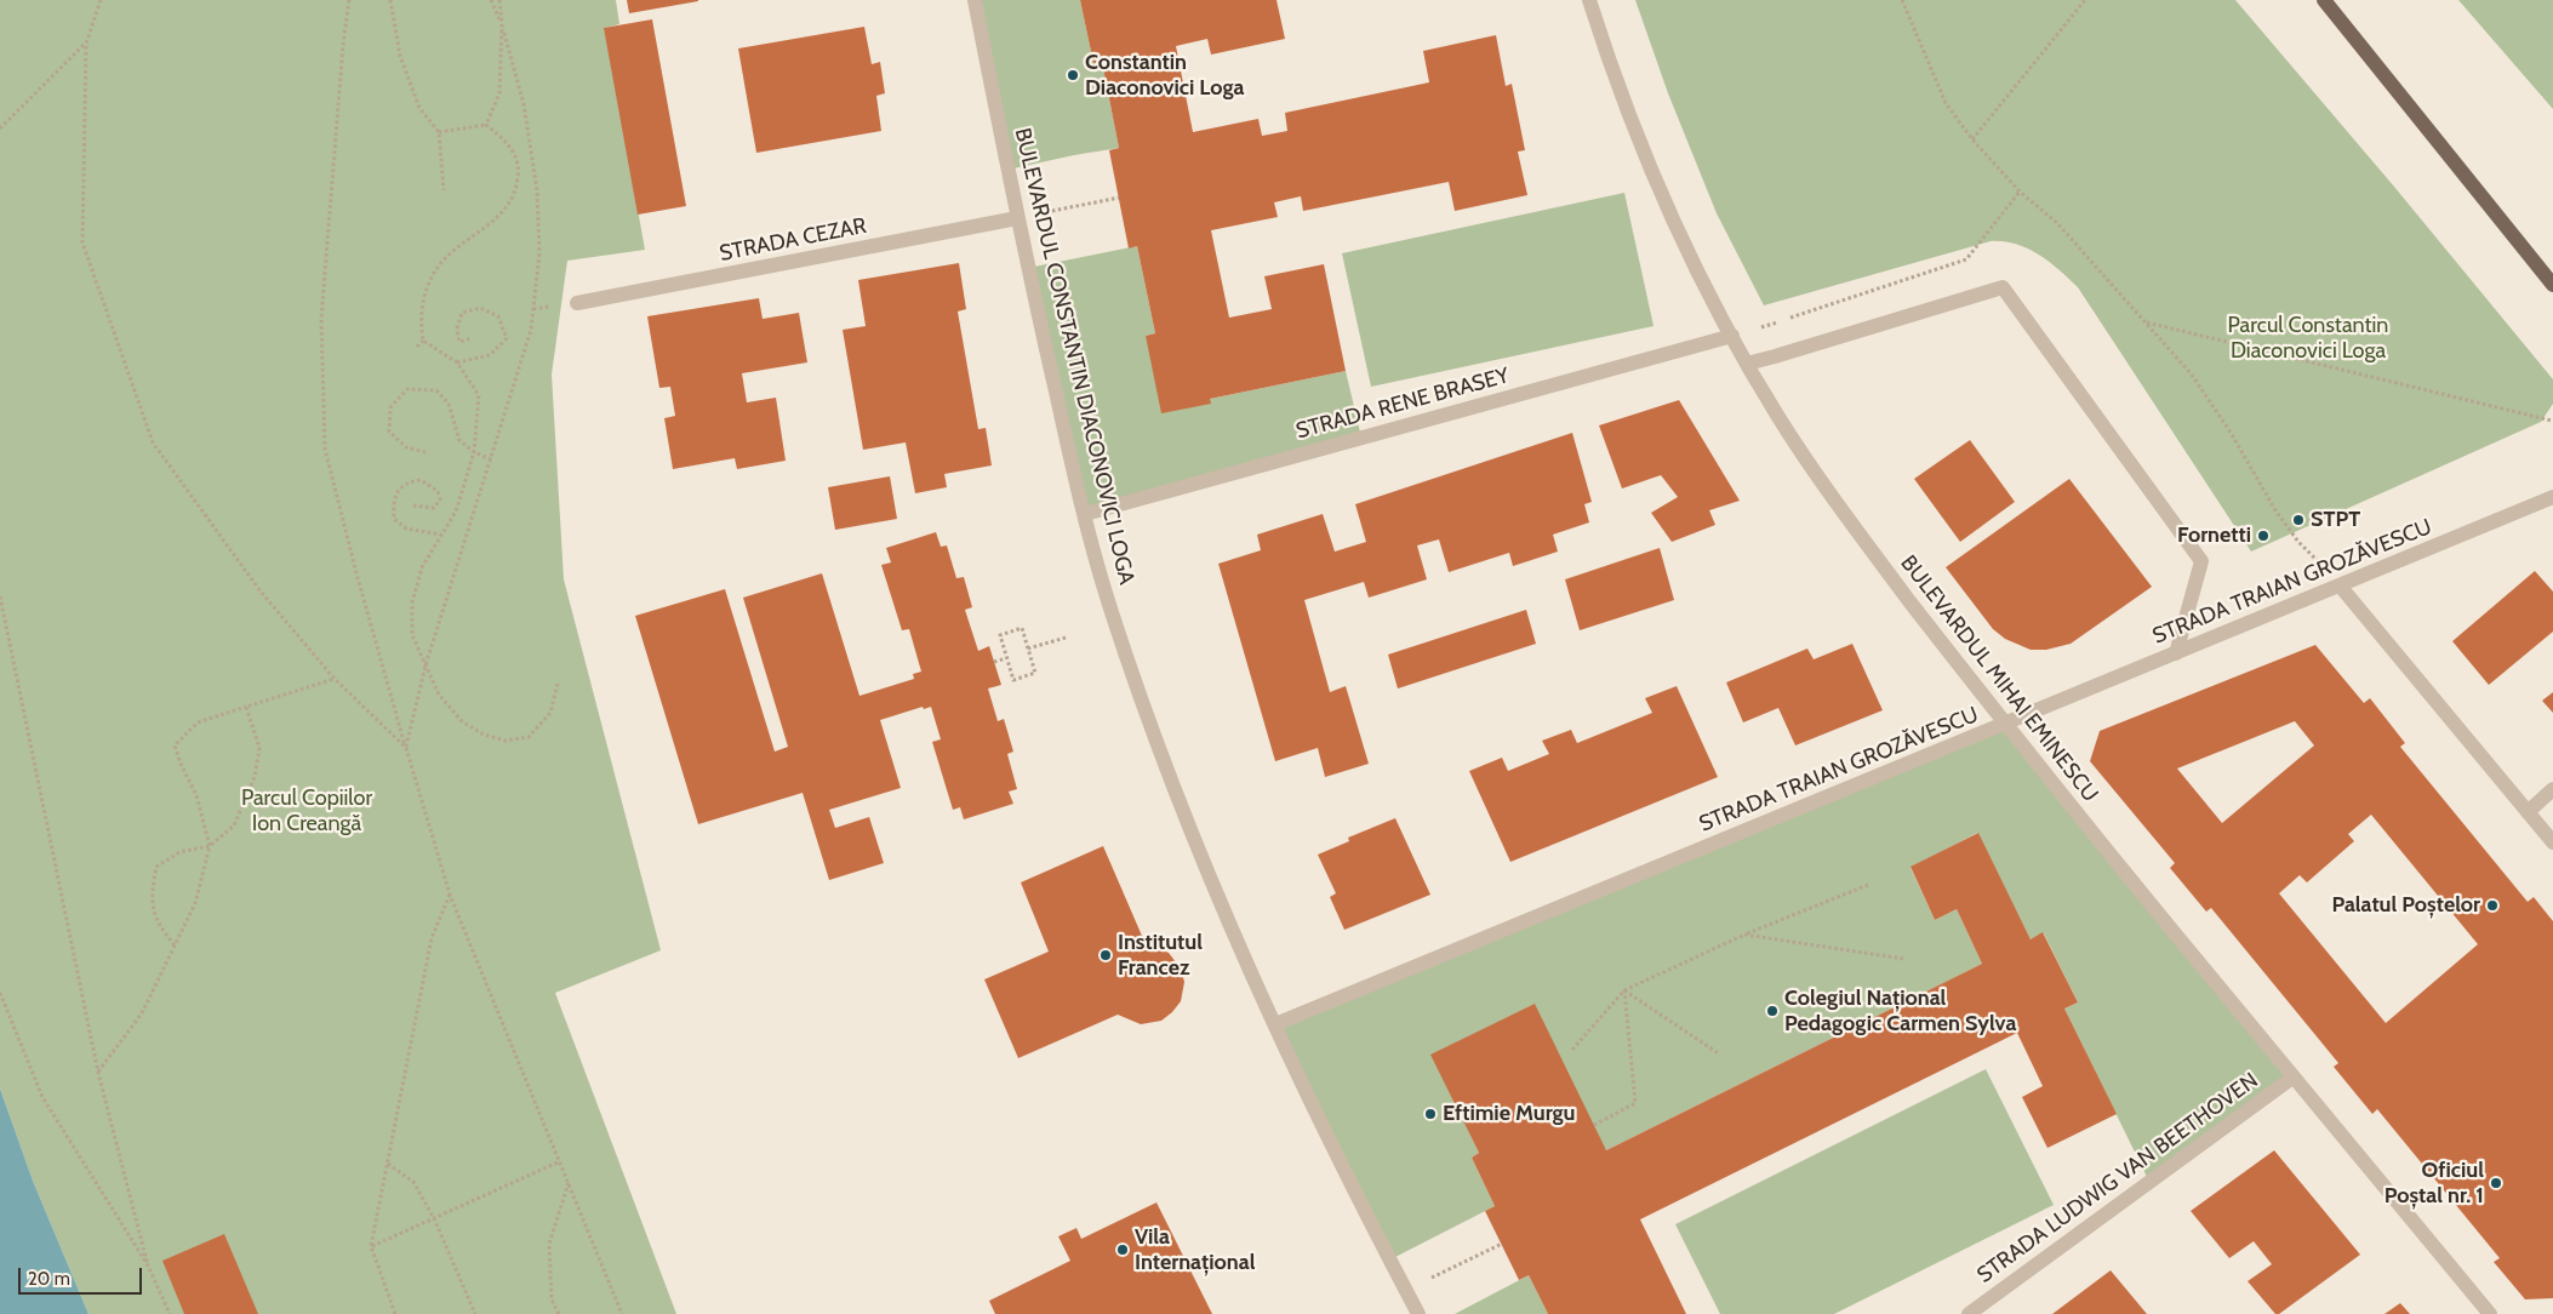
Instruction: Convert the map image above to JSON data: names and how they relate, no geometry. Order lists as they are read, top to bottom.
{
  "streets": {
    "street": [
      "STRADA CEZAR",
      "BULEVARDUL CONSTANTIN DIACONOVICI LOGA",
      "STRADA RENE BRASEY",
      "STRADA TRAIAN GROZĂVESCU",
      "BULEVARDUL MIHAI EMINESCU",
      "STRADA LUDWIG VAN BEETHOVEN"
    ]
  },
  "crossings": [
    ["STRADA CEZAR", "BULEVARDUL CONSTANTIN DIACONOVICI LOGA"],
    ["BULEVARDUL CONSTANTIN DIACONOVICI LOGA", "STRADA RENE BRASEY"],
    ["BULEVARDUL CONSTANTIN DIACONOVICI LOGA", "STRADA TRAIAN GROZĂVESCU"],
    ["STRADA RENE BRASEY", "BULEVARDUL MIHAI EMINESCU"],
    ["STRADA TRAIAN GROZĂVESCU", "BULEVARDUL MIHAI EMINESCU"],
    ["BULEVARDUL MIHAI EMINESCU", "STRADA LUDWIG VAN BEETHOVEN"]
  ],
  "parks": ["Parcul Constantin Diaconovici Loga", "Parcul Copiilor Ion Creangă"],
  "places": [
    "Constantin Diaconovici Loga",
    "STPT",
    "Fornetti",
    "Palatul Poștelor",
    "Institutul Francez",
    "Colegiul Național Pedagogic Carmen Sylva",
    "Eftimie Murgu",
    "Oficiul Poștal nr. 1",
    "Vila Internațional"
  ],
  "scale_bar": "20 m"
}
